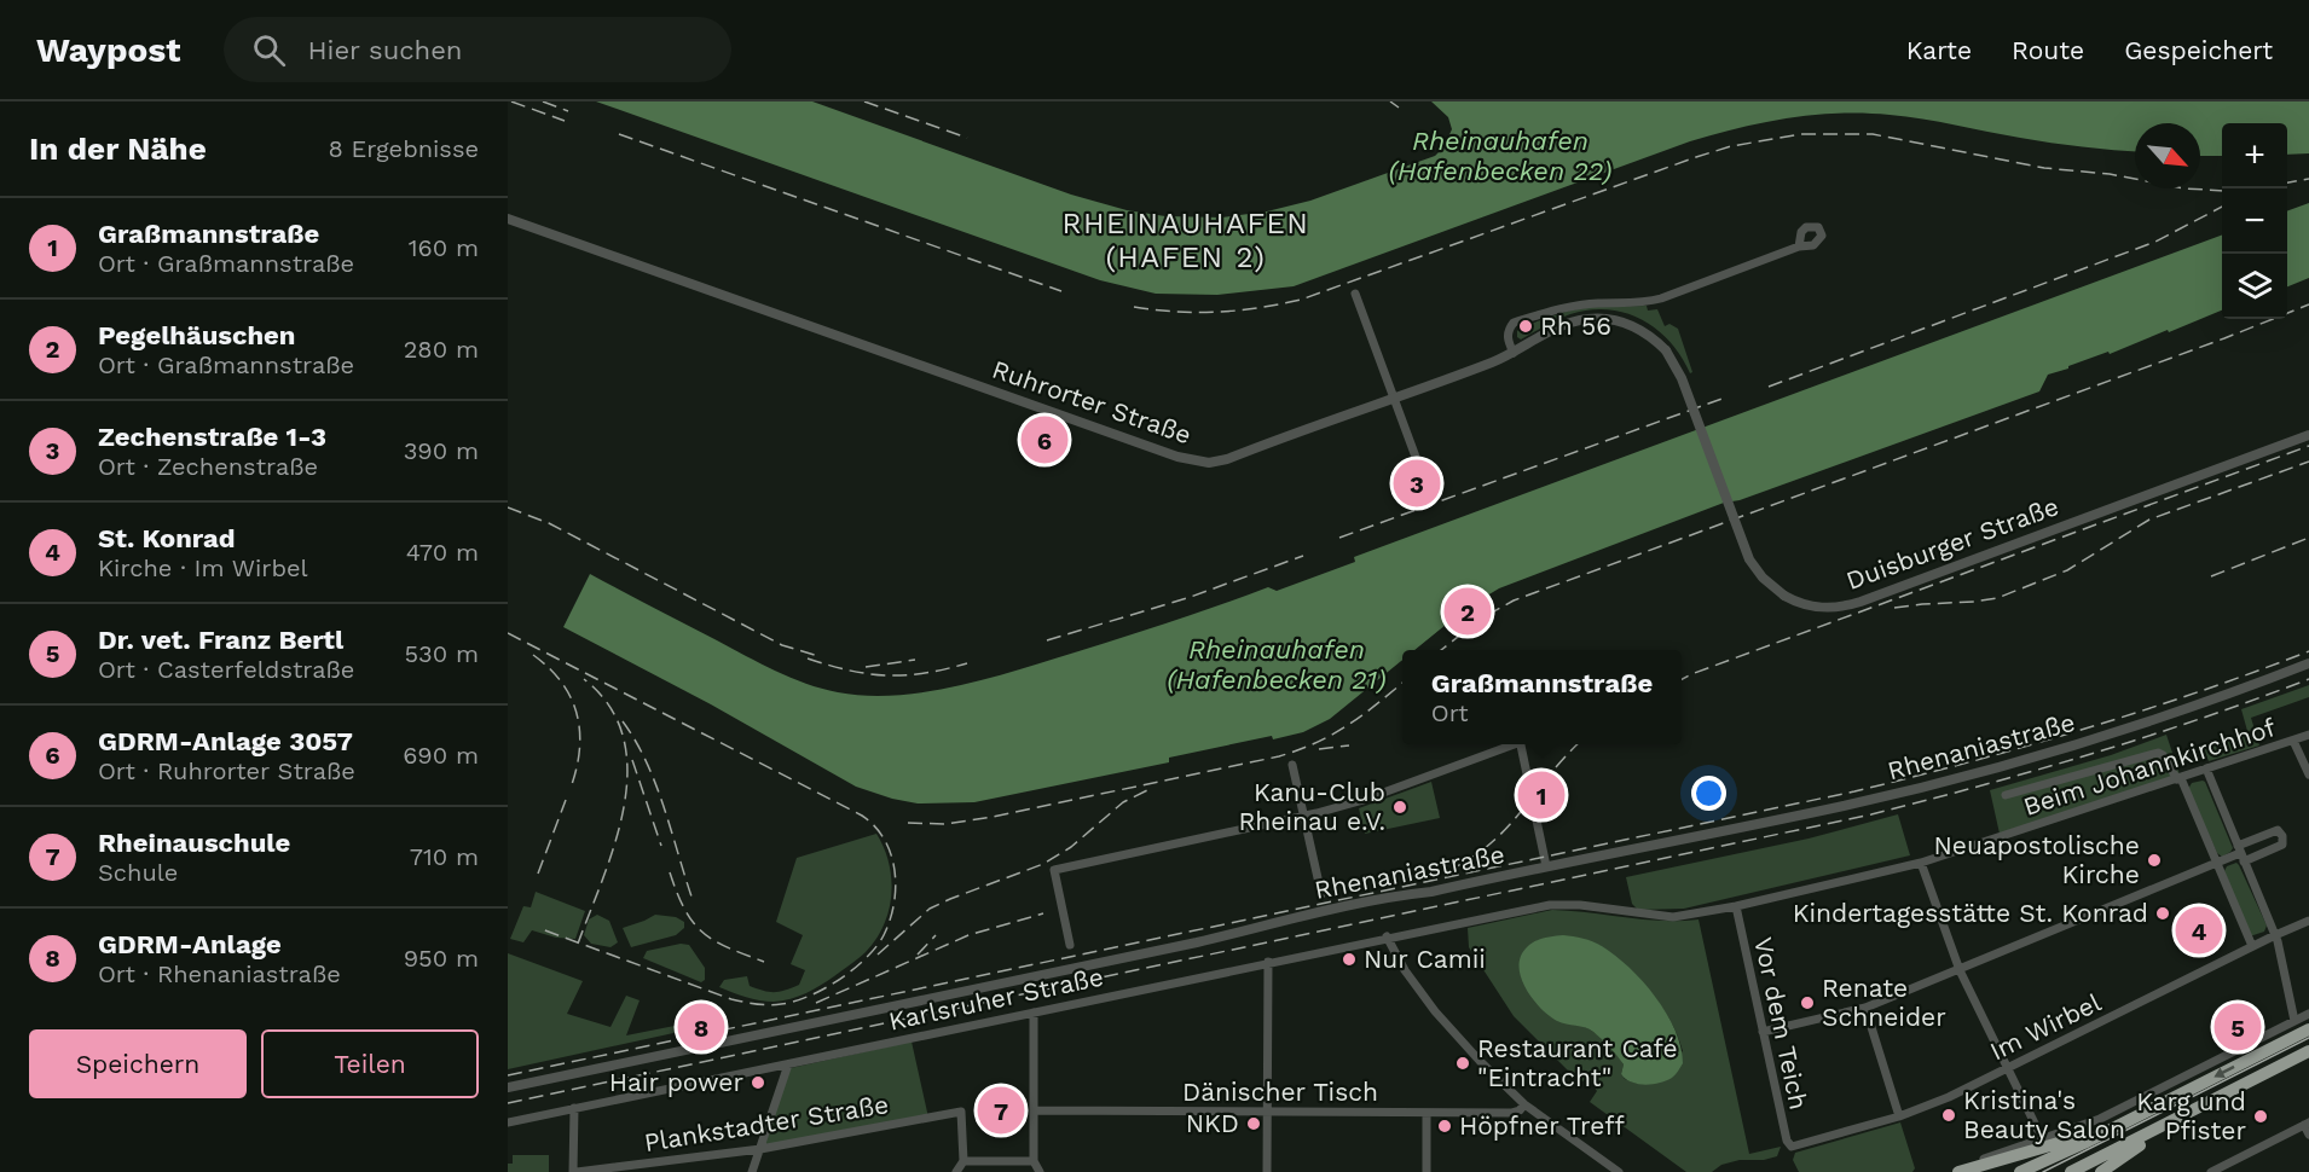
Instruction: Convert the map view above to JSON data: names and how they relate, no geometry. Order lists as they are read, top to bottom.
{
  "streets": {
    "street": [
      "Ruhrorter Straße",
      "Duisburger Straße",
      "Rhenaniastraße",
      "Beim Johannkirchhof",
      "Karlsruher Straße",
      "Vor dem Teich",
      "Im Wirbel",
      "Dänischer Tisch",
      "Plankstadter Straße"
    ]
  },
  "crossings": [
    ["Ruhrorter Straße", "Duisburger Straße"],
    ["Beim Johannkirchhof", "Karlsruher Straße"],
    ["Beim Johannkirchhof", "Vor dem Teich"],
    ["Vor dem Teich", "Im Wirbel"]
  ],
  "districts": ["RHEINAUHAFEN (HAFEN 2)"],
  "water": ["Rheinauhafen (Hafenbecken 22)", "Rheinauhafen (Hafenbecken 21)"],
  "places": [
    "Rh 56",
    "Kanu-Club Rheinau e.V.",
    "Neuapostolische Kirche",
    "Kindertagesstätte St. Konrad",
    "Nur Camii",
    "Renate Schneider",
    "Restaurant Café \"Eintracht\"",
    "Hair power",
    "Kristina's Beauty Salon",
    "Karg und Pfister",
    "NKD",
    "Höpfner Treff"
  ],
  "north": "bottom right",
  "page": {
    "header": "Waypost",
    "search": "Hier suchen",
    "nav": ["Karte", "Route", "Gespeichert"],
    "heading": ["In der Nähe", "8 Ergebnisse"],
    "map_buttons": ["+", "−"],
    "list": [
      {
        "mark": "1",
        "name": "Graßmannstraße",
        "note": "Ort · Graßmannstraße",
        "value": "160 m"
      },
      {
        "mark": "2",
        "name": "Pegelhäuschen",
        "note": "Ort · Graßmannstraße",
        "value": "280 m"
      },
      {
        "mark": "3",
        "name": "Zechenstraße 1-3",
        "note": "Ort · Zechenstraße",
        "value": "390 m"
      },
      {
        "mark": "4",
        "name": "St. Konrad",
        "note": "Kirche · Im Wirbel",
        "value": "470 m"
      },
      {
        "mark": "5",
        "name": "Dr. vet. Franz Bertl",
        "note": "Ort · Casterfeldstraße",
        "value": "530 m"
      },
      {
        "mark": "6",
        "name": "GDRM-Anlage 3057",
        "note": "Ort · Ruhrorter Straße",
        "value": "690 m"
      },
      {
        "mark": "7",
        "name": "Rheinauschule",
        "note": "Schule",
        "value": "710 m"
      },
      {
        "mark": "8",
        "name": "GDRM-Anlage",
        "note": "Ort · Rhenaniastraße",
        "value": "950 m"
      }
    ],
    "pins": [
      "6",
      "3",
      "2",
      "1",
      "4",
      "5",
      "8",
      "7"
    ],
    "popup": ["Graßmannstraße", "Ort"],
    "buttons": ["Speichern", "Teilen"]
  }
}
